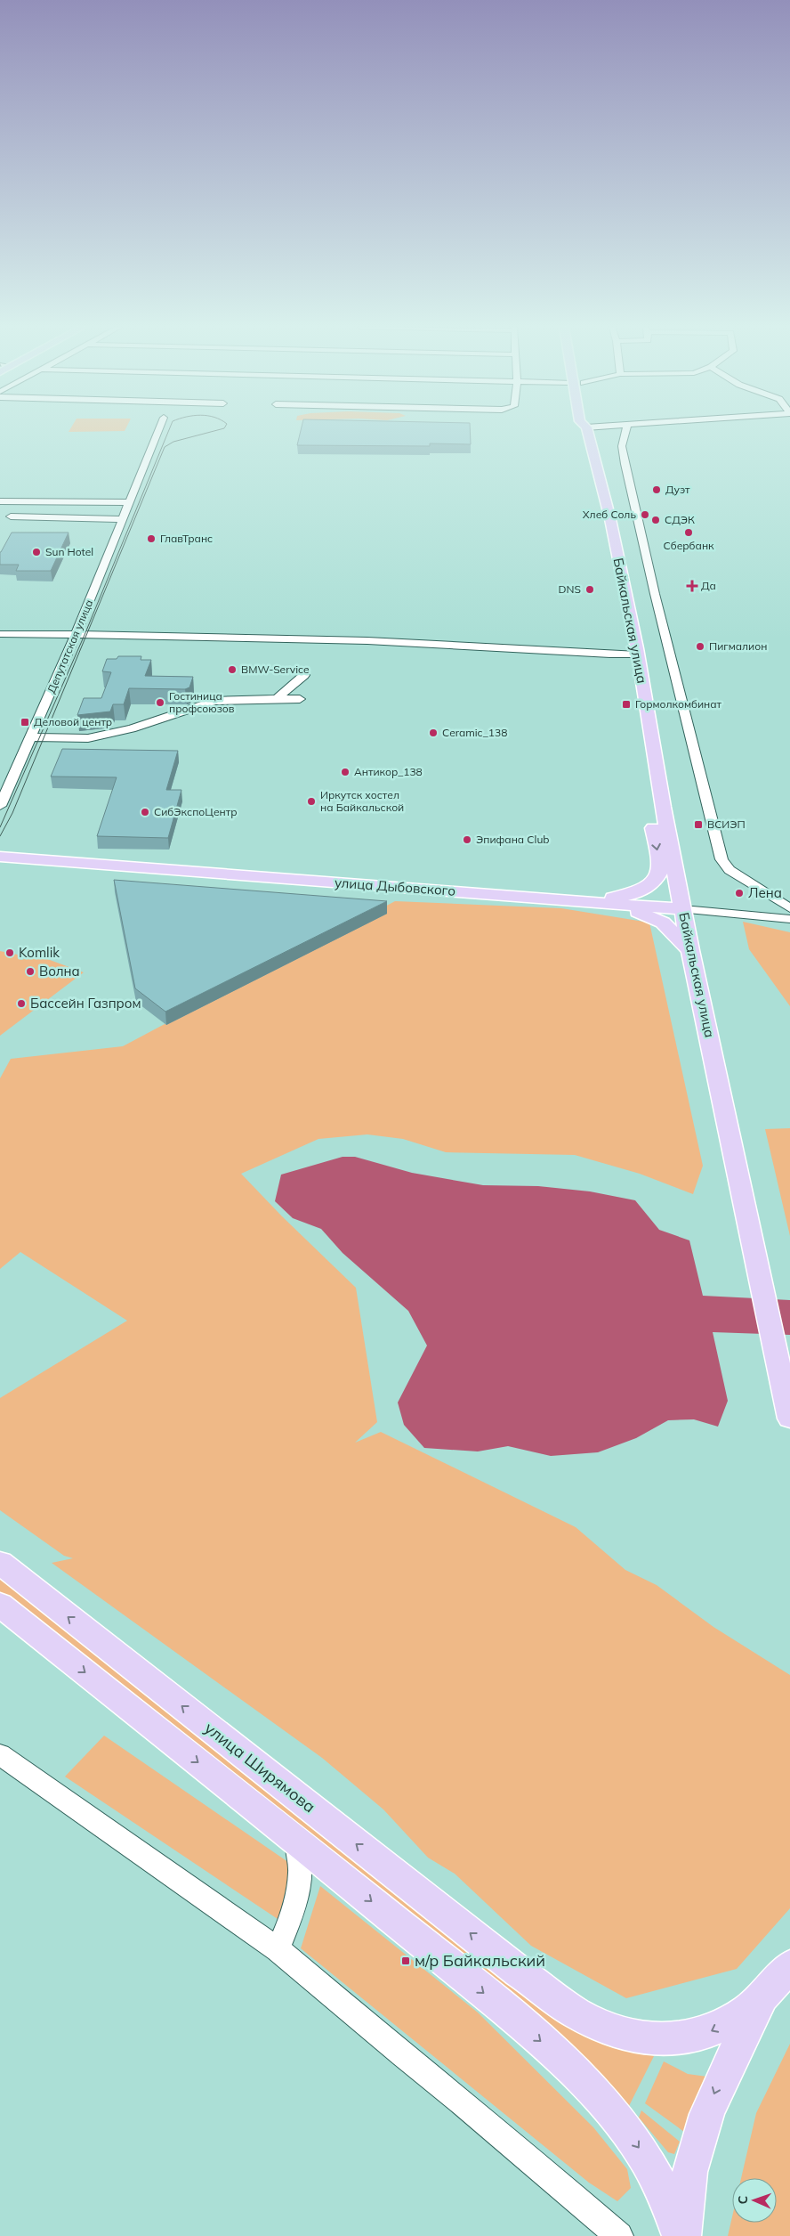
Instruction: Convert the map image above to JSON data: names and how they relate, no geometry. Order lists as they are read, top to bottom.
{
  "streets": {
    "main road": ["Байкальская улица", "улица Дыбовского", "улица Ширямова"],
    "street": ["Депутатская улица"]
  },
  "crossings": [
    ["Байкальская улица", "улица Дыбовского"]
  ],
  "places": {
    "other": [
      "Дуэт",
      "Хлеб Соль",
      "СДЭК",
      "Сбербанк",
      "ГлавТранс",
      "Sun Hotel",
      "DNS",
      "Пигмалион",
      "BMW-Service",
      "Гостиница профсоюзов",
      "Сeramic_138",
      "Антикор_138",
      "Иркутск хостел на Байкальской",
      "СибЭкспоЦентр",
      "Эпифана Club",
      "Лена",
      "Komlik",
      "Волна",
      "Бассейн Газпром"
    ],
    "health": ["Да"],
    "transit": [
      "Гормолкомбинат",
      "Деловой центр",
      "ВСИЭП",
      "м/р Байкальский"
    ]
  },
  "north": "left"
}
